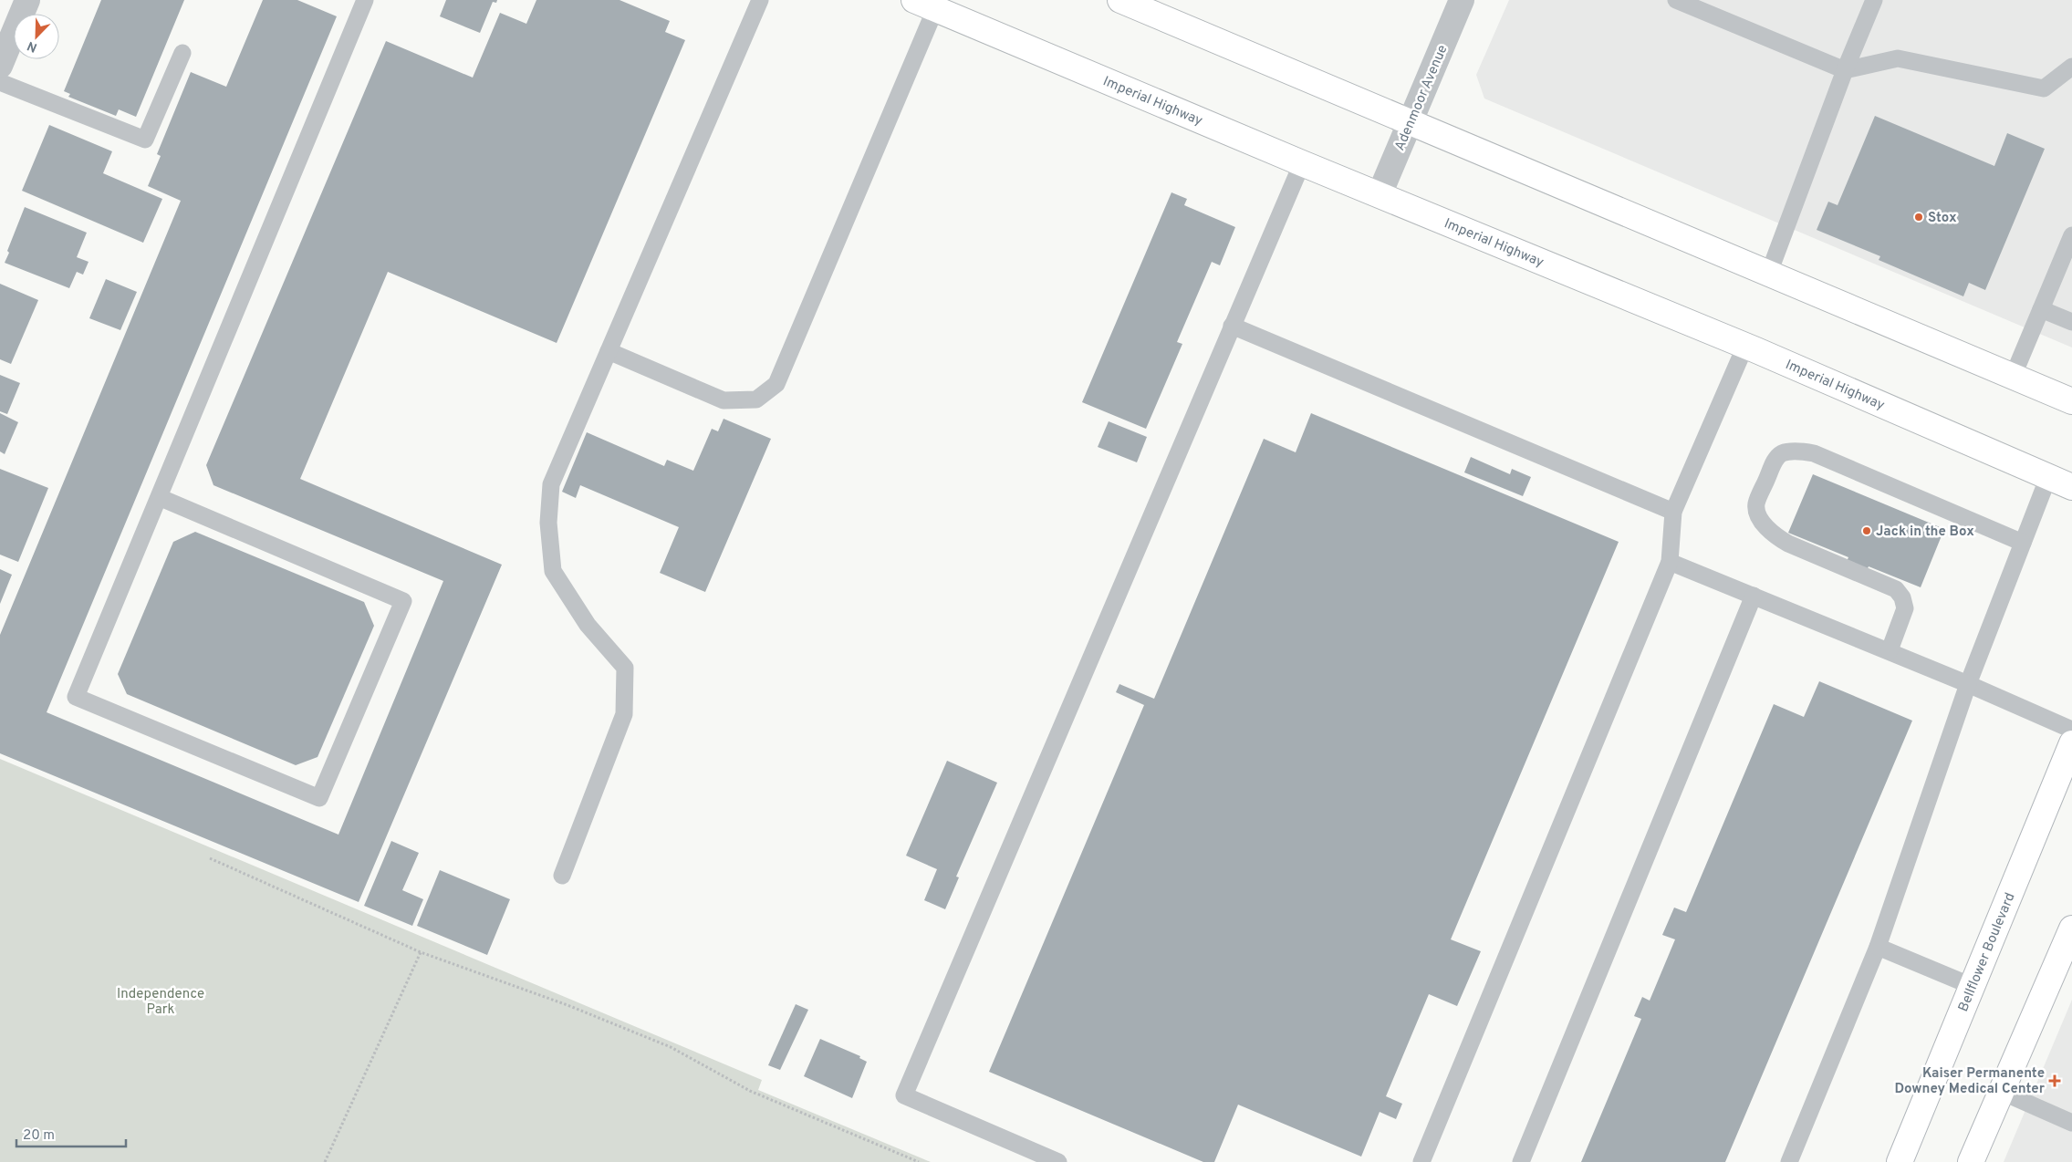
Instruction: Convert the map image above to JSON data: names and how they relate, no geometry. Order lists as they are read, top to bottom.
{
  "streets": {
    "main road": ["Imperial Highway", "Bellflower Boulevard"],
    "street": ["Adenmoor Avenue"]
  },
  "crossings": [
    ["Adenmoor Avenue", "Imperial Highway"]
  ],
  "parks": ["Independence Park"],
  "places": {
    "other": ["Stox", "Jack in the Box"],
    "health": ["Kaiser Permanente Downey Medical Center"]
  },
  "scale_bar": "20 m",
  "north": "bottom left"
}
